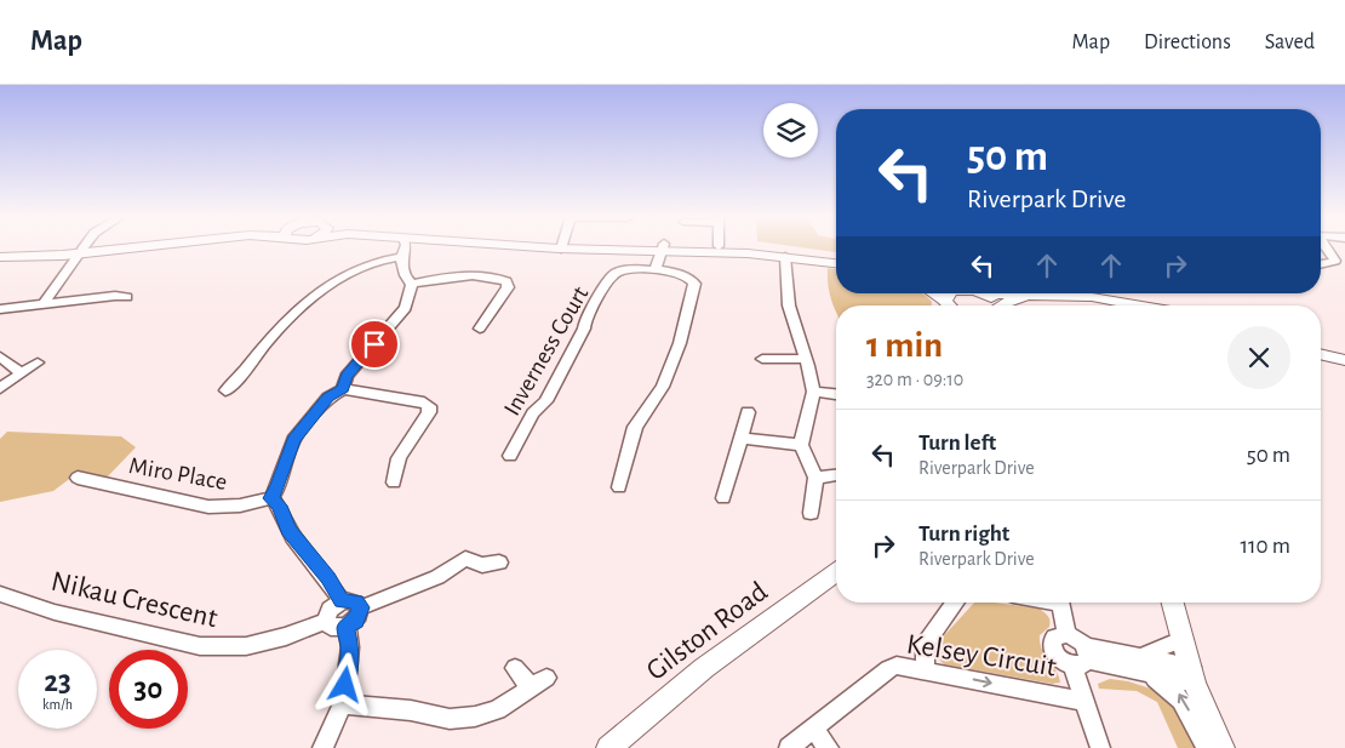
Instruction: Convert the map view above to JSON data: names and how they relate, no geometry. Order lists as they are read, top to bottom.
{
  "streets": {
    "main road": ["Gilston Road"],
    "street": [
      "Inverness Court",
      "Miro Place",
      "Nikau Crescent",
      "Kelsey Circuit"
    ]
  },
  "one_way": ["Kelsey Circuit"],
  "page": {
    "header": "Map",
    "nav": ["Map", "Directions", "Saved"],
    "turn": ["50 m", "Riverpark Drive"],
    "heading": ["1 min", "320 m · 09:10"],
    "list": [
      {
        "name": "Turn left",
        "note": "Riverpark Drive",
        "value": "50 m"
      },
      {
        "name": "Turn right",
        "note": "Riverpark Drive",
        "value": "110 m"
      }
    ],
    "speed": "23 km/h",
    "limit": "30"
  }
}
